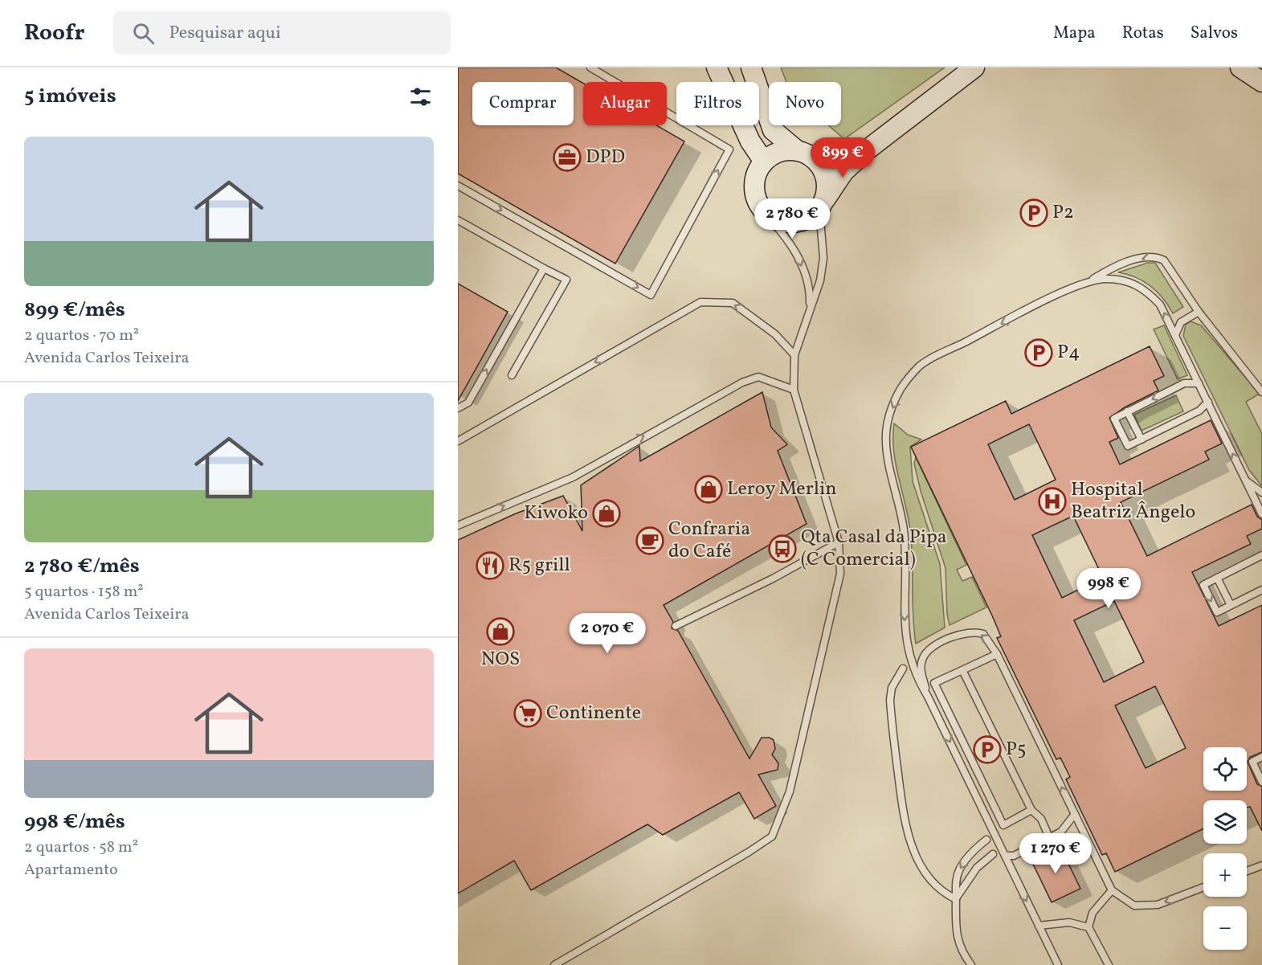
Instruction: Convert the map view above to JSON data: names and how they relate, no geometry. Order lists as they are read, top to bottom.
{
  "places": {
    "office": ["DPD"],
    "parking": ["P2", "P4", "P5"],
    "shop": ["Leroy Merlin", "Kiwoko", "NOS"],
    "hospital": ["Hospital Beatriz Ângelo"],
    "cafe": ["Confraria do Café"],
    "bus stop": ["Qta Casal da Pipa (C Comercial)"],
    "restaurant": ["R5 grill"],
    "supermarket": ["Continente"]
  },
  "page": {
    "header": "Roofr",
    "search": "Pesquisar aqui",
    "nav": ["Mapa", "Rotas", "Salvos"],
    "heading": "5 imóveis",
    "chip": [
      "Comprar",
      "Alugar",
      "Filtros",
      "Novo"
    ],
    "list": [
      {
        "name": "899 €/mês",
        "note": "2 quartos · 70 m² · Avenida Carlos Teixeira"
      },
      {
        "name": "2 780 €/mês",
        "note": "5 quartos · 158 m² · Avenida Carlos Teixeira"
      },
      {
        "name": "998 €/mês",
        "note": "2 quartos · 58 m² · Apartamento"
      }
    ],
    "price": [
      "899 €",
      "2 780 €",
      "998 €",
      "2 070 €",
      "1 270 €"
    ],
    "map_buttons": ["+", "−"]
  }
}
